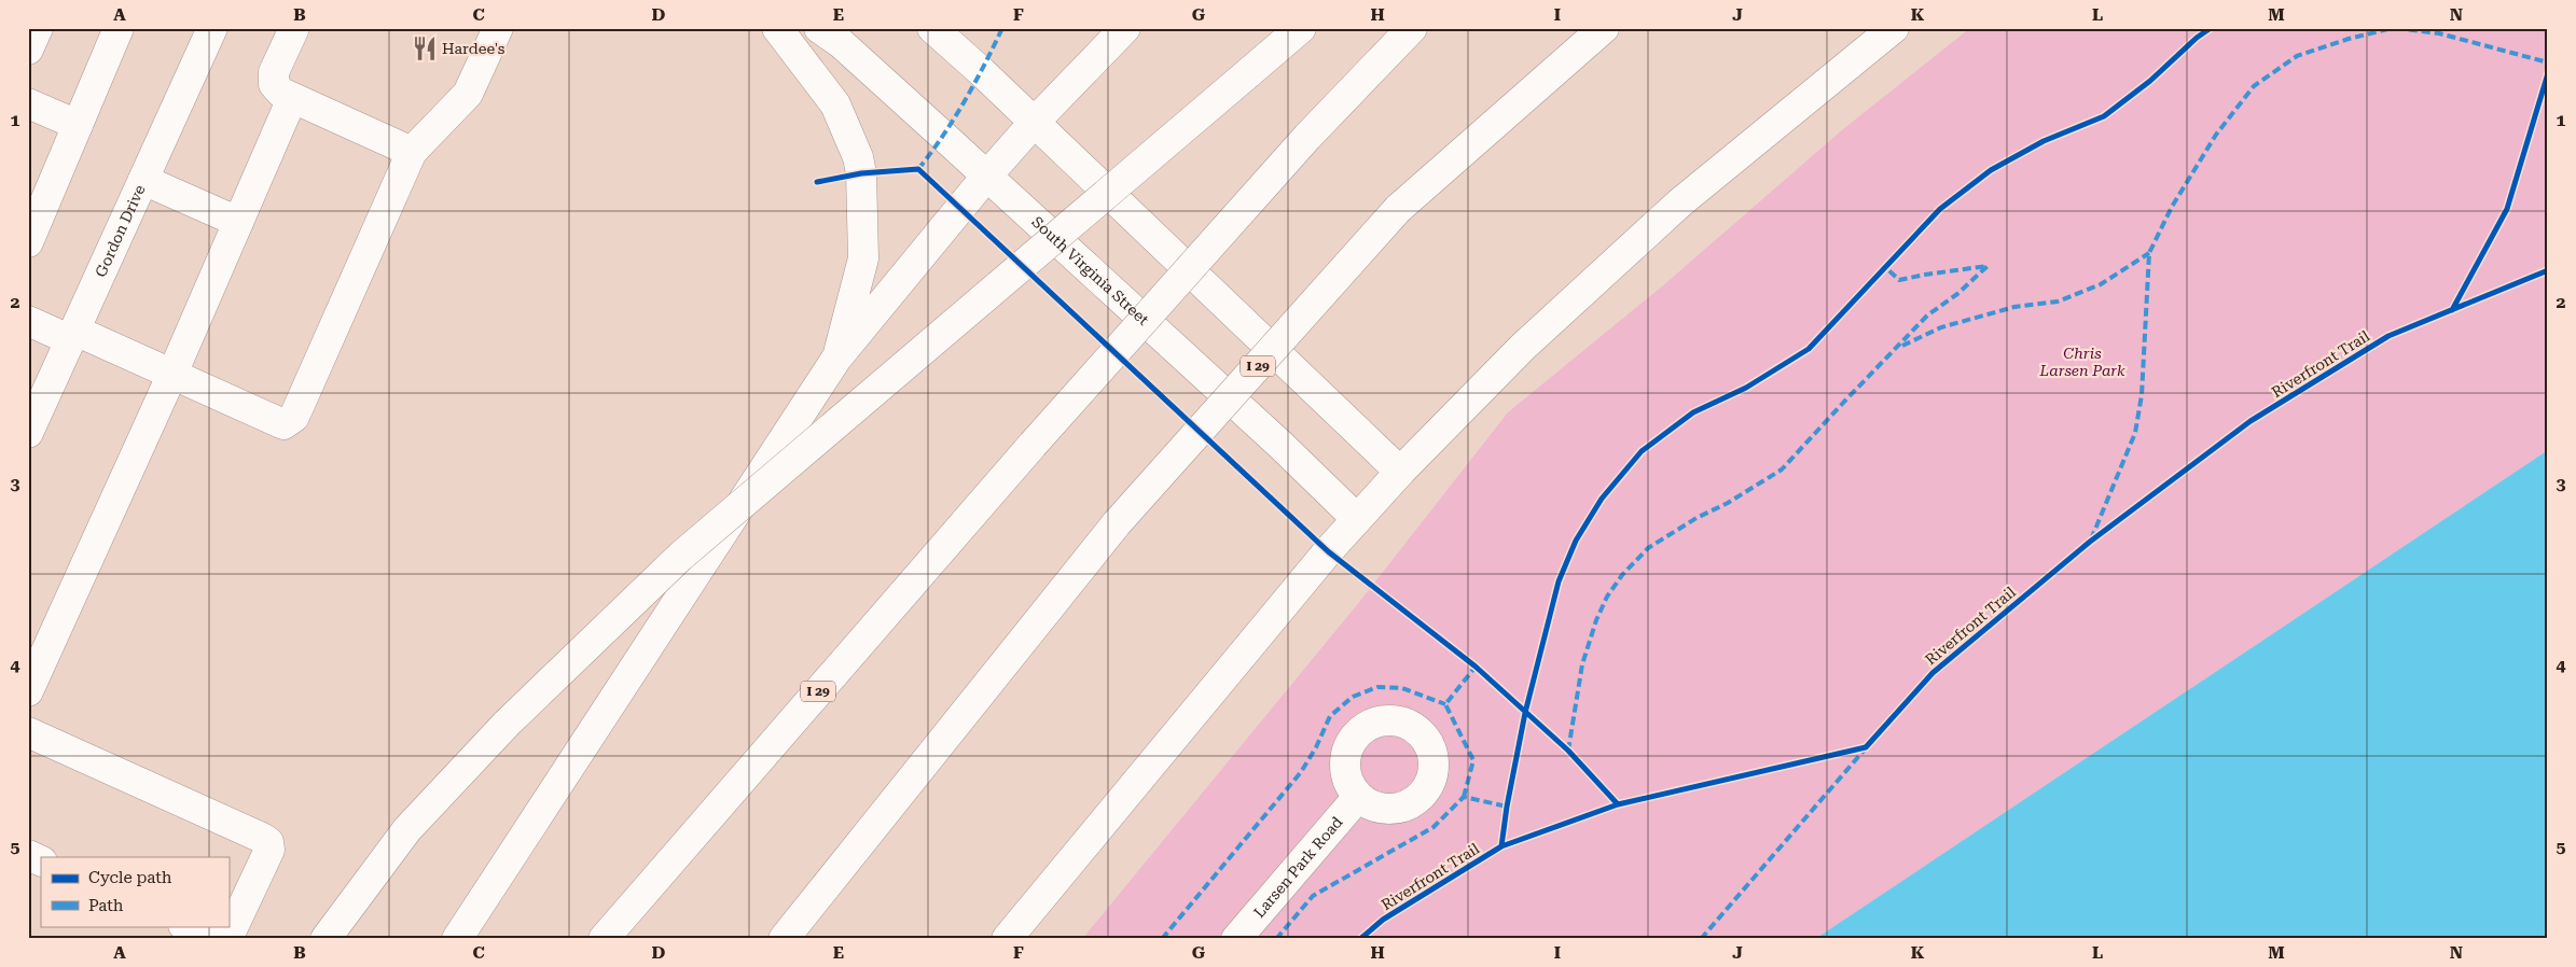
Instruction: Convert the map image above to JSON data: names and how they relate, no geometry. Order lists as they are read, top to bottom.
{
  "streets": {
    "main road": [
      "Gordon Drive",
      "South Virginia Street",
      "I 29",
      "Larsen Park Road"
    ],
    "cycle path": ["Riverfront Trail"]
  },
  "parks": ["Chris Larsen Park"],
  "places": {
    "restaurant": ["Hardee's"]
  },
  "legend": ["Cycle path", "Path"],
  "grid": {
    "columns": [
      "A",
      "B",
      "C",
      "D",
      "E",
      "F",
      "G",
      "H",
      "I",
      "J",
      "K",
      "L",
      "M",
      "N"
    ],
    "rows": [
      "1",
      "2",
      "3",
      "4",
      "5"
    ]
  }
}
